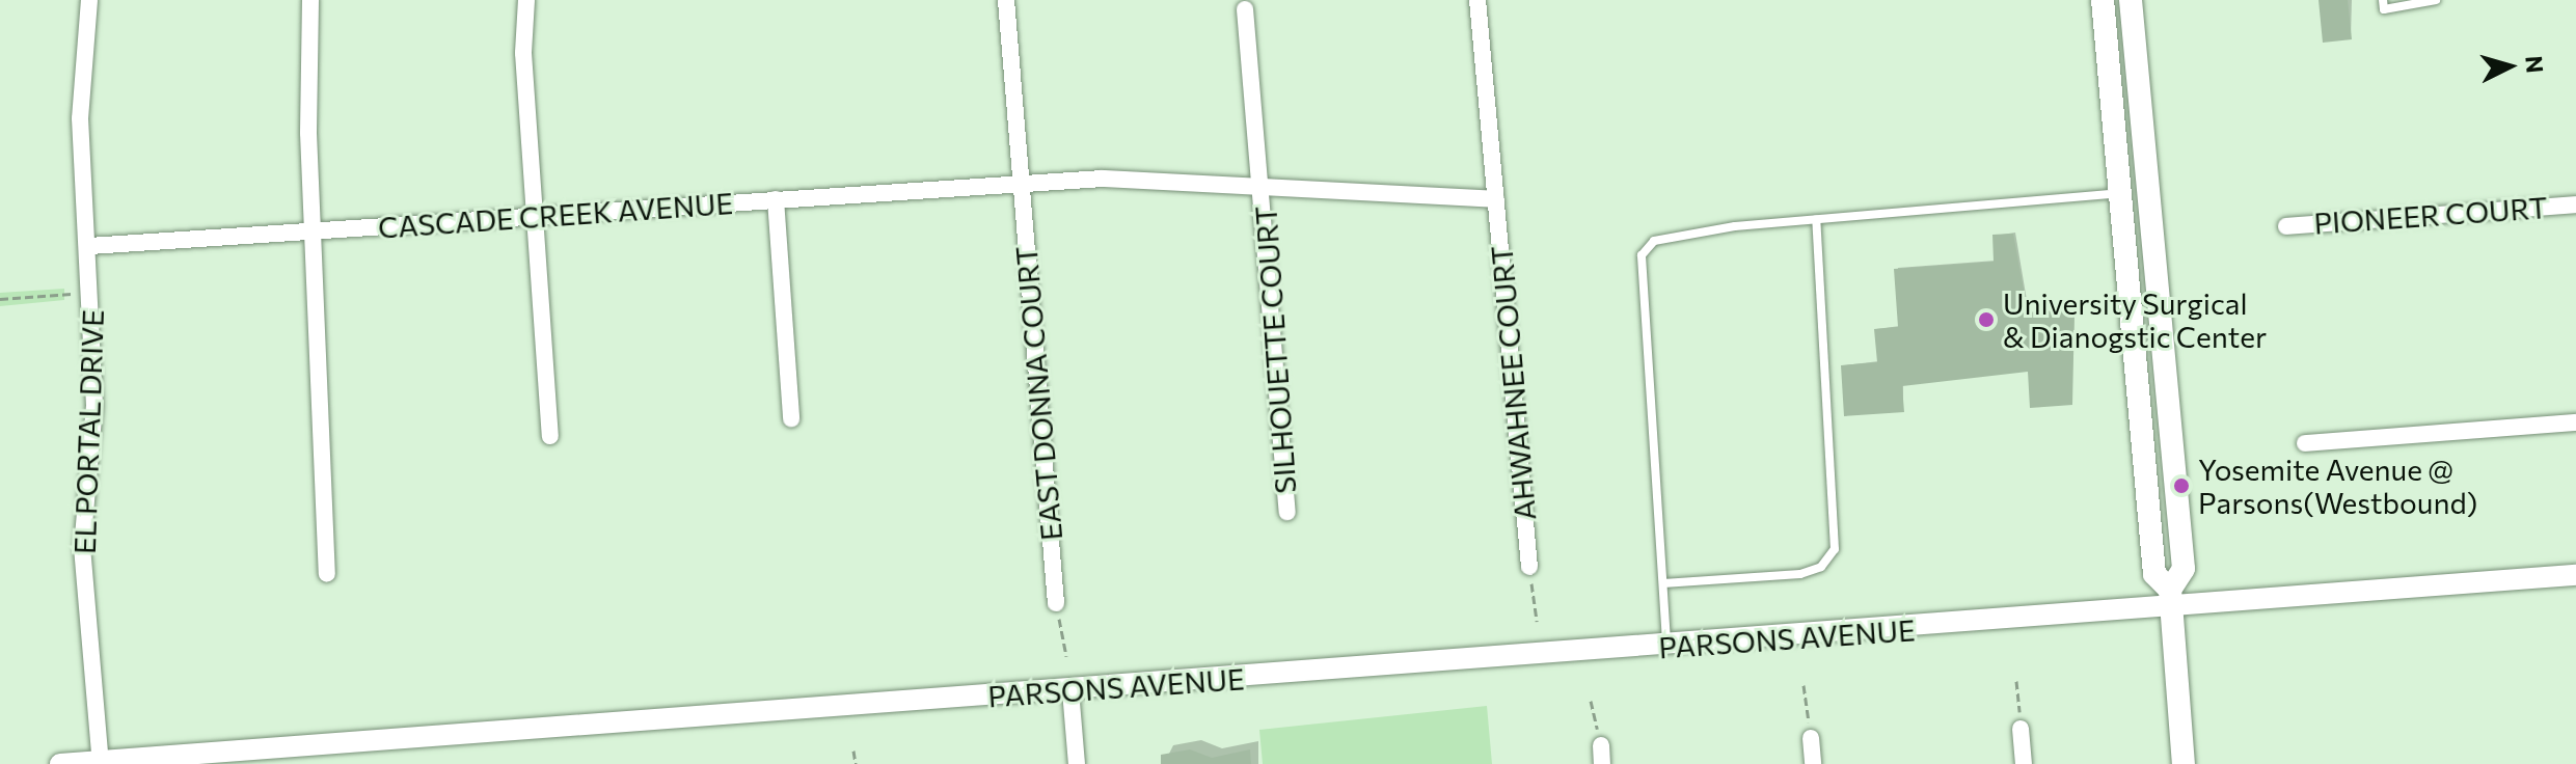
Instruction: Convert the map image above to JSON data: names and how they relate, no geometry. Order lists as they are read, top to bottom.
{
  "streets": {
    "street": [
      "CASCADE CREEK AVENUE",
      "PIONEER COURT",
      "SILHOUETTE COURT",
      "AHWAHNEE COURT",
      "EAST DONNA COURT",
      "EL PORTAL DRIVE",
      "PARSONS AVENUE"
    ]
  },
  "crossings": [
    ["CASCADE CREEK AVENUE", "SILHOUETTE COURT"],
    ["CASCADE CREEK AVENUE", "AHWAHNEE COURT"],
    ["CASCADE CREEK AVENUE", "EAST DONNA COURT"],
    ["CASCADE CREEK AVENUE", "EL PORTAL DRIVE"],
    ["EL PORTAL DRIVE", "PARSONS AVENUE"]
  ],
  "places": ["University Surgical & Dianogstic Center", "Yosemite Avenue @ Parsons(Westbound)"],
  "north": "right"
}
